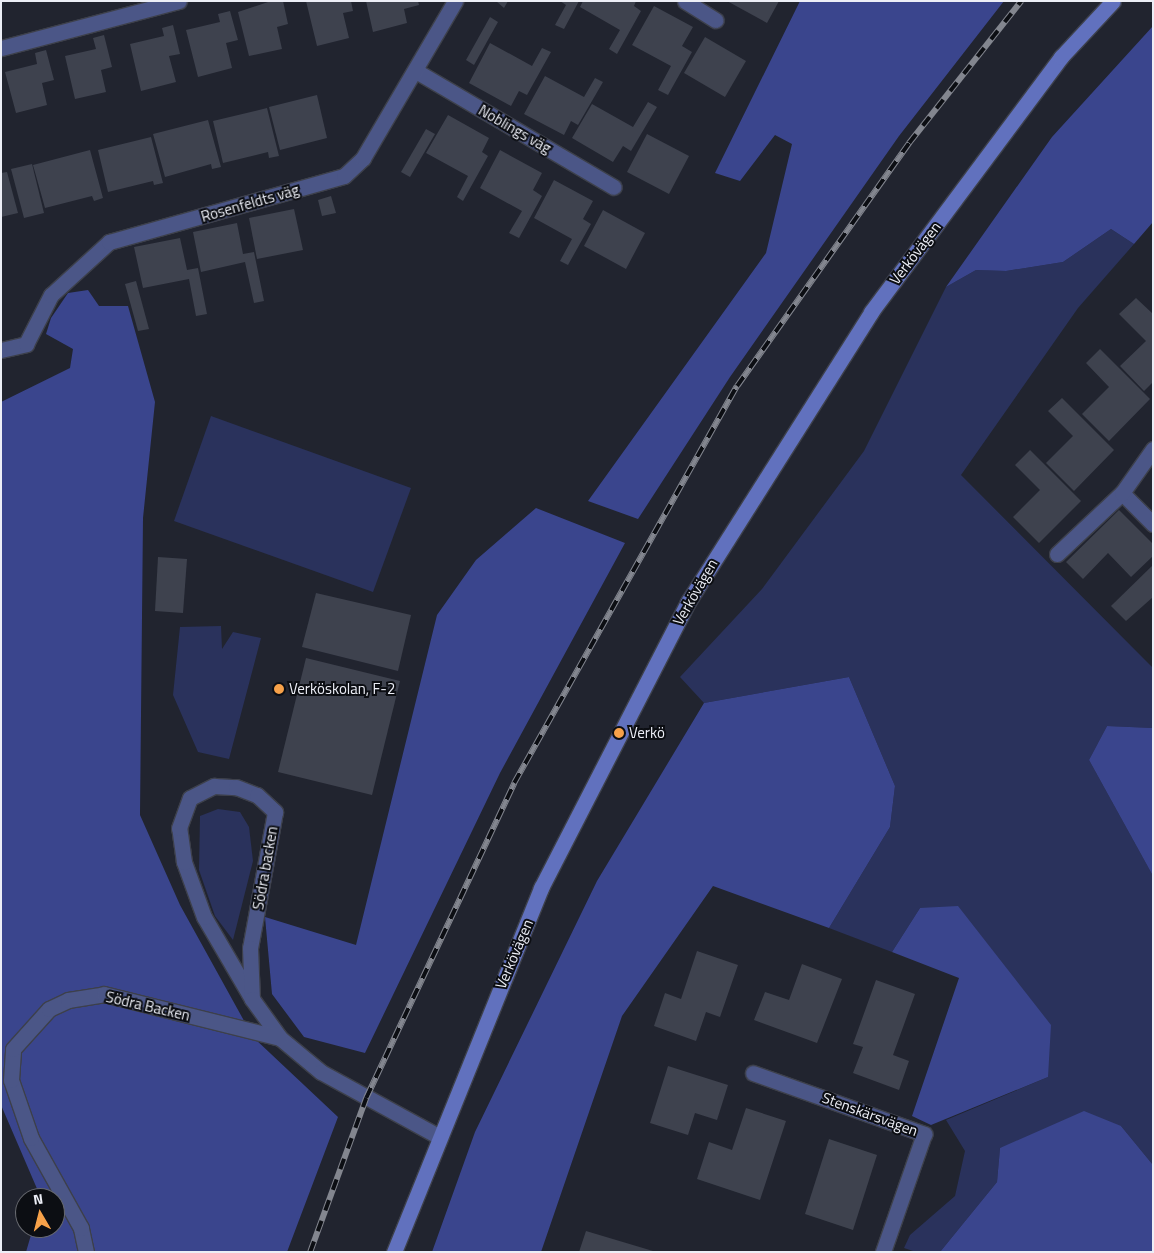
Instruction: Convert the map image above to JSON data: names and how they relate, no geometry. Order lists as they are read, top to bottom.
{
  "streets": {
    "main road": ["Verkövägen"],
    "street": [
      "Noblings väg",
      "Rosenfeldts väg",
      "Södra backen",
      "Södra Backen",
      "Stenskärsvägen"
    ]
  },
  "crossings": [
    ["Noblings väg", "Rosenfeldts väg"],
    ["Verkövägen", "Södra backen"],
    ["Södra backen", "Södra Backen"]
  ],
  "places": ["Verköskolan, F-2", "Verkö"],
  "north": "top"
}
